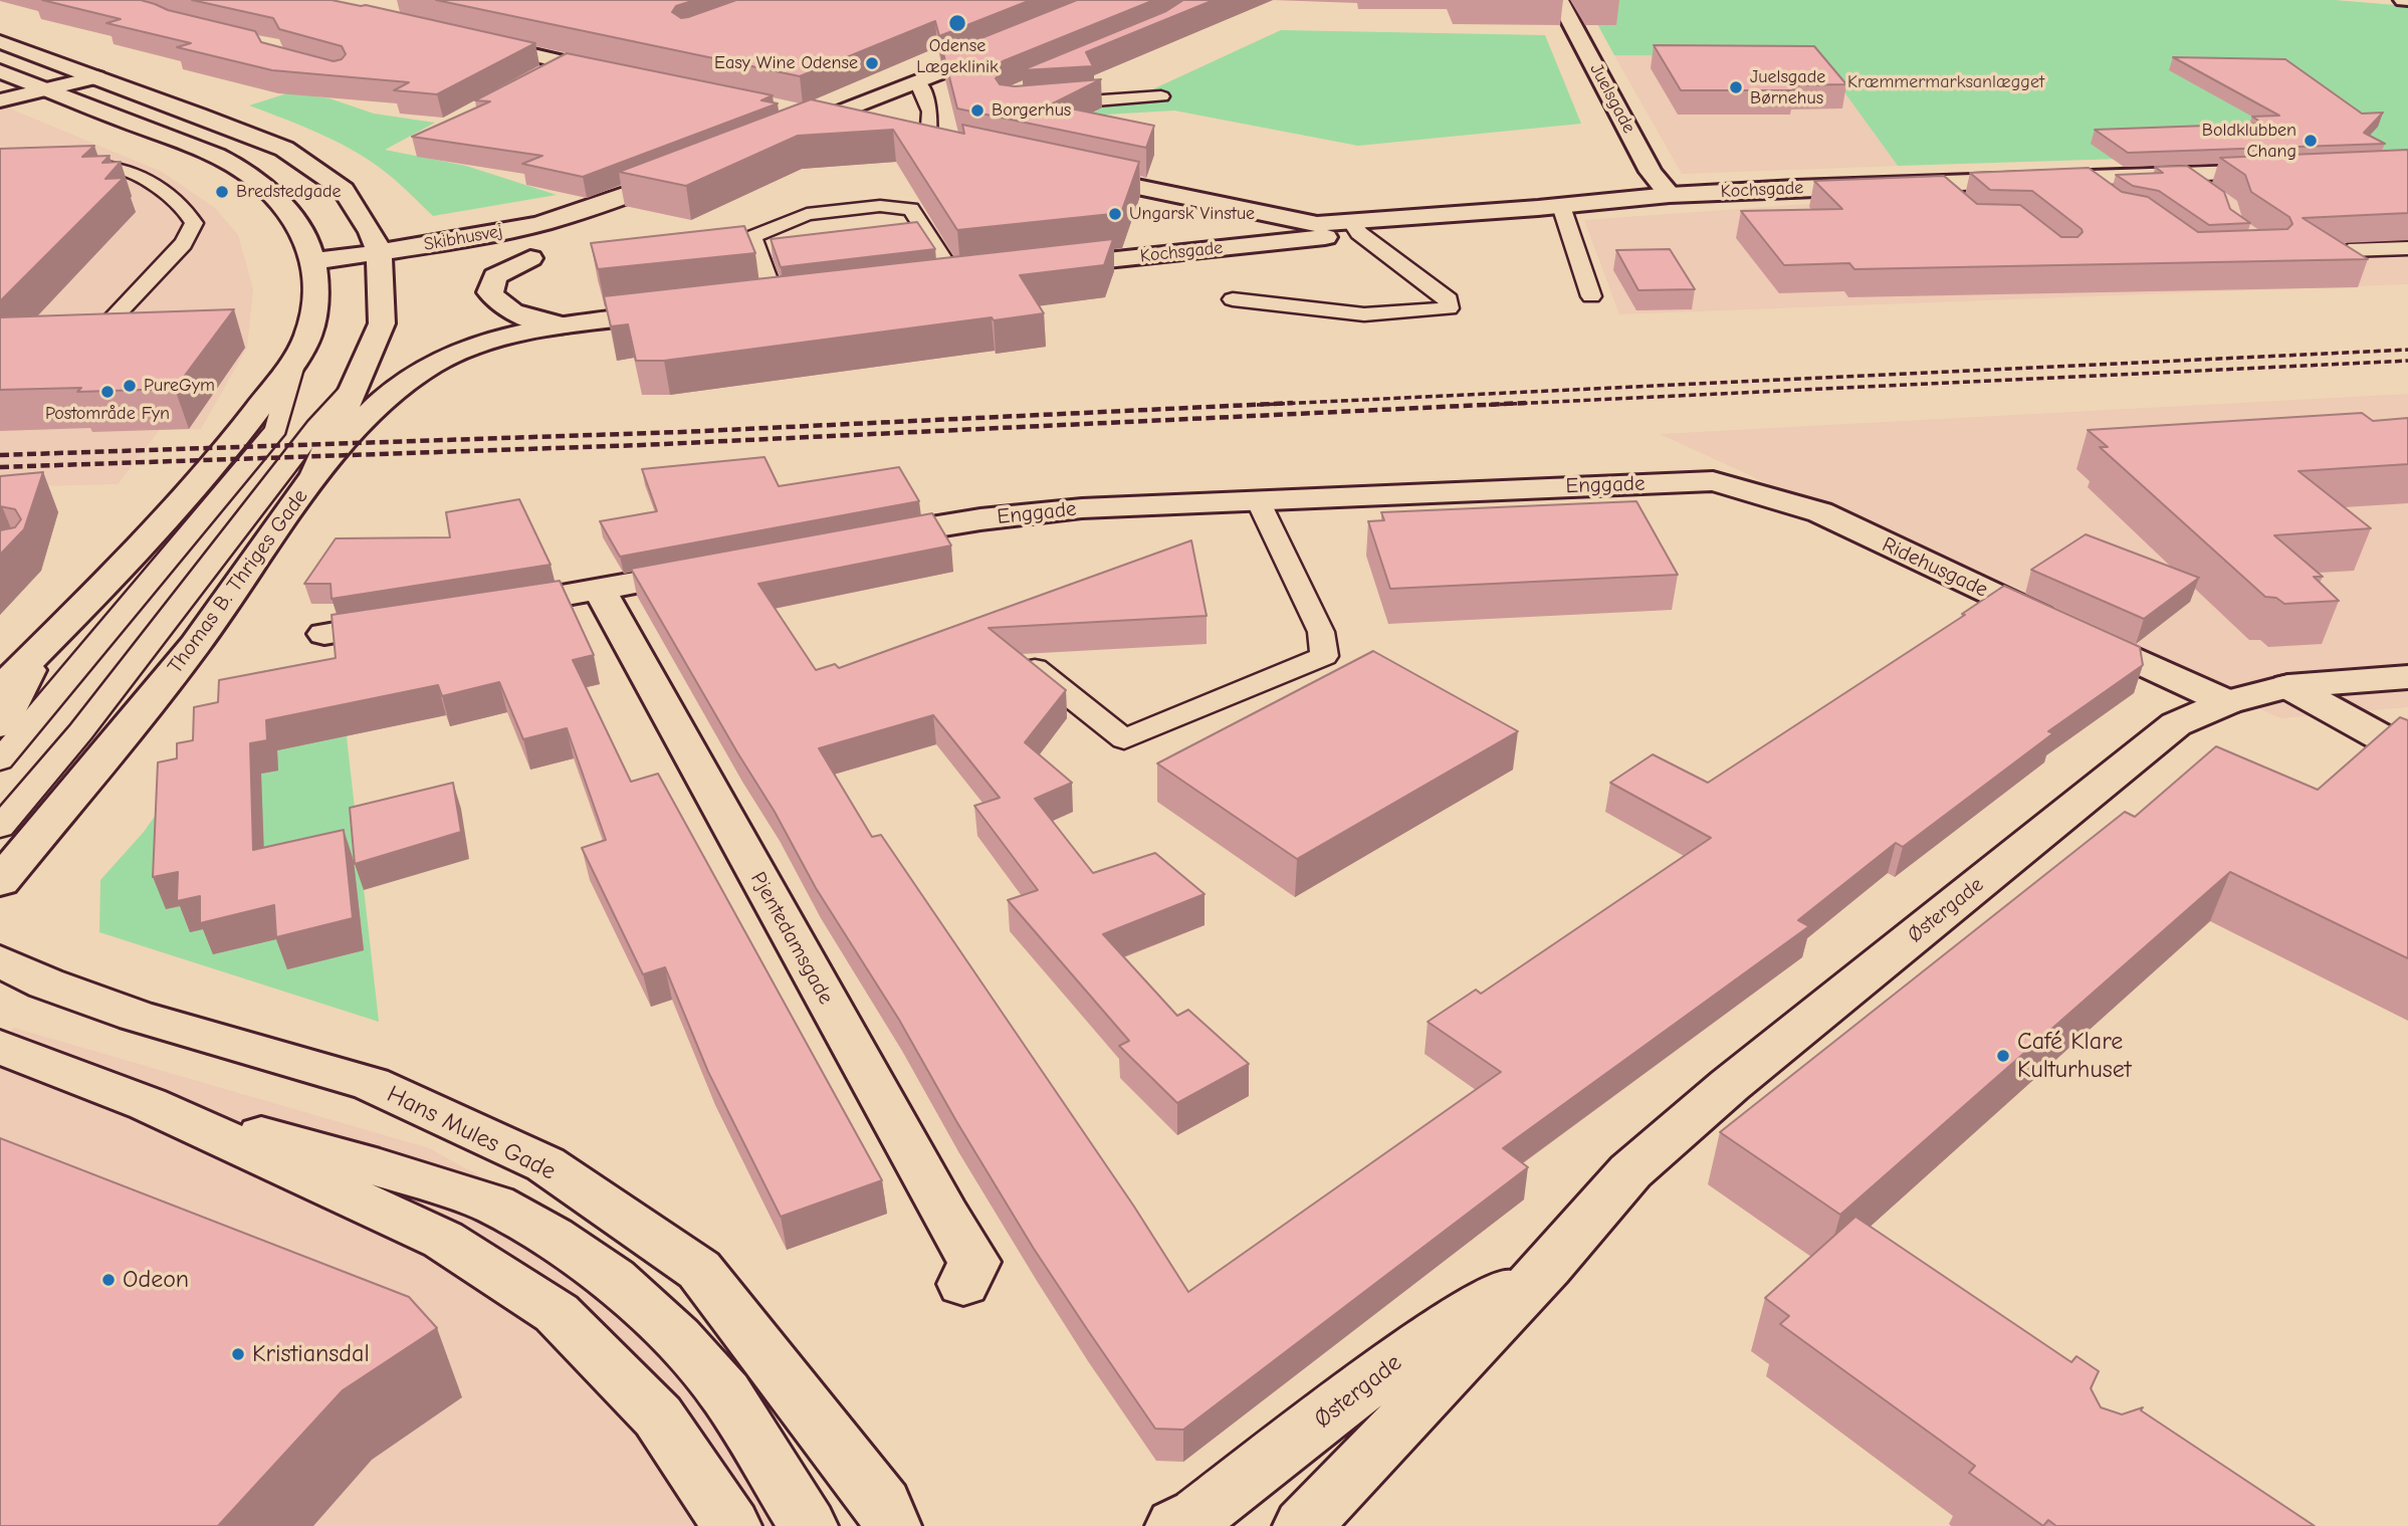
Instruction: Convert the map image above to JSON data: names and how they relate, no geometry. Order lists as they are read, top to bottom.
{
  "streets": {
    "street": [
      "Juelsgade",
      "Kochsgade",
      "Skibhusvej",
      "Enggade",
      "Ridehusgade",
      "Thomas B. Thriges Gade",
      "Østergade",
      "Pjentedamsgade",
      "Hans Mules Gade"
    ]
  },
  "crossings": [
    ["Juelsgade", "Kochsgade"],
    ["Skibhusvej", "Thomas B. Thriges Gade"],
    ["Enggade", "Ridehusgade"],
    ["Ridehusgade", "Østergade"]
  ],
  "parks": ["Kræmmermarksanlægget"],
  "places": [
    "Odense Lægeklinik",
    "Easy Wine Odense",
    "Juelsgade Børnehus",
    "Borgerhus",
    "Boldklubben Chang",
    "Bredstedgade",
    "Ungarsk Vinstue",
    "PureGym",
    "Postområde Fyn",
    "Café Klare Kulturhuset",
    "Odeon",
    "Kristiansdal"
  ]
}
